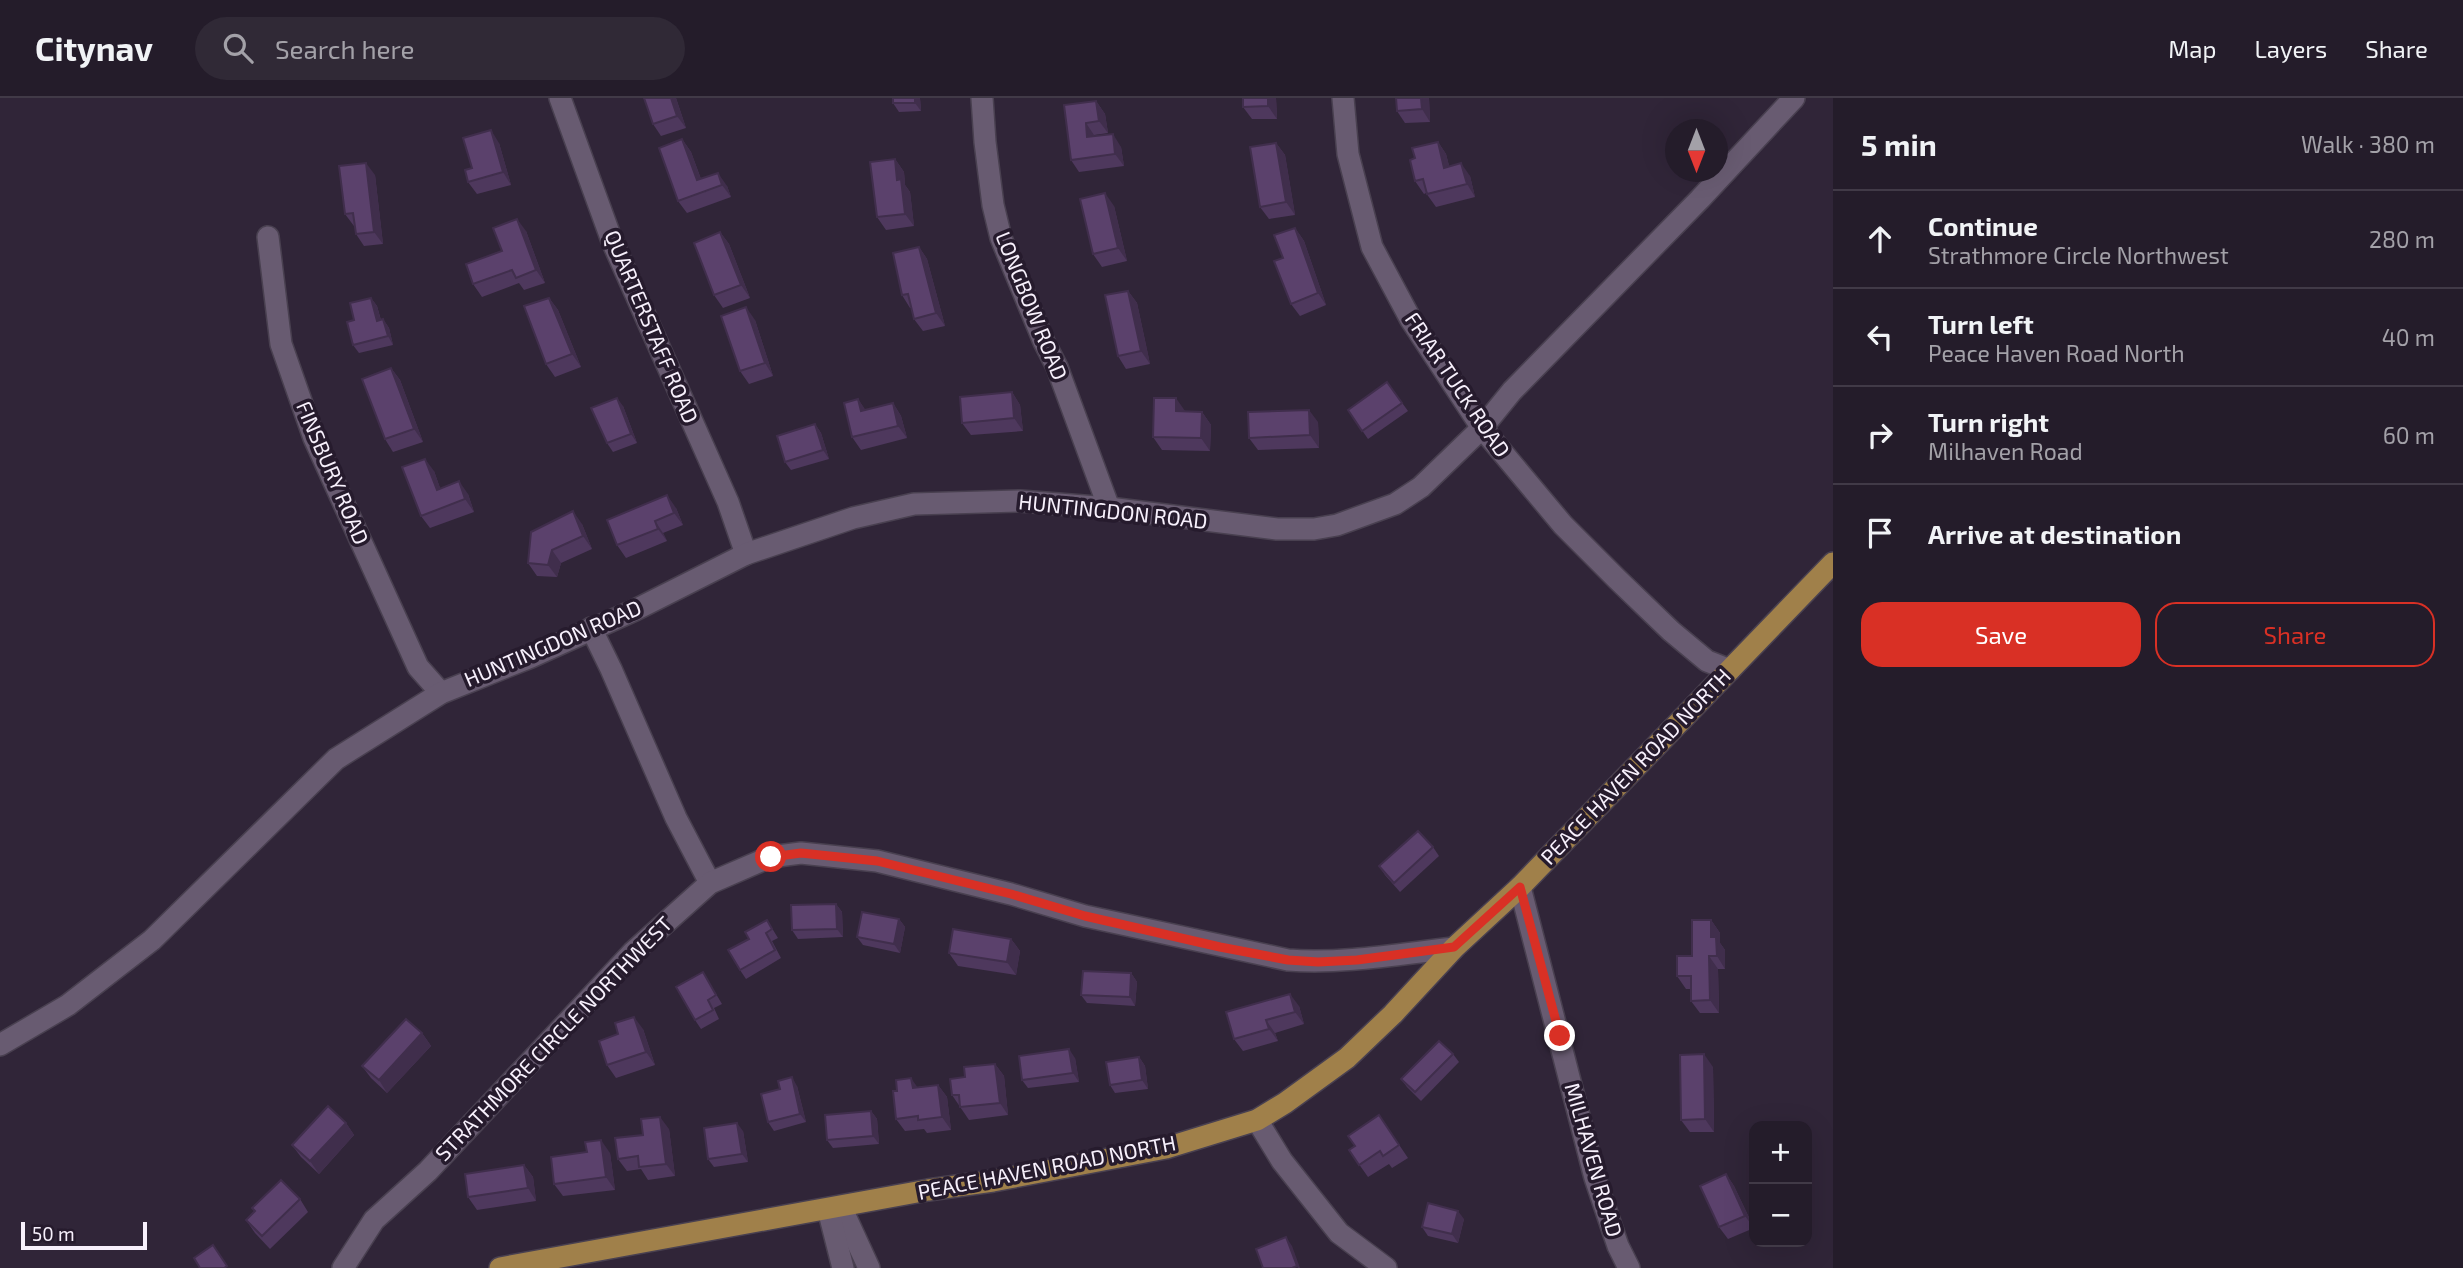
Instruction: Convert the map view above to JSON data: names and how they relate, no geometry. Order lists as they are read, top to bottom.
{
  "streets": {
    "main road": ["PEACE HAVEN ROAD NORTH"],
    "street": [
      "LONGBOW ROAD",
      "QUARTERSTAFF ROAD",
      "FRIAR TUCK ROAD",
      "FINSBURY ROAD",
      "HUNTINGDON ROAD",
      "STRATHMORE CIRCLE NORTHWEST",
      "MILHAVEN ROAD"
    ]
  },
  "crossings": [
    ["LONGBOW ROAD", "HUNTINGDON ROAD"],
    ["QUARTERSTAFF ROAD", "HUNTINGDON ROAD"],
    ["FRIAR TUCK ROAD", "HUNTINGDON ROAD"],
    ["FRIAR TUCK ROAD", "PEACE HAVEN ROAD NORTH"],
    ["FINSBURY ROAD", "HUNTINGDON ROAD"],
    ["PEACE HAVEN ROAD NORTH", "STRATHMORE CIRCLE NORTHWEST"],
    ["PEACE HAVEN ROAD NORTH", "MILHAVEN ROAD"]
  ],
  "scale_bar": "50 m",
  "north": "bottom",
  "page": {
    "header": "Citynav",
    "search": "Search here",
    "nav": ["Map", "Layers", "Share"],
    "heading": ["5 min", "Walk · 380 m"],
    "list": [
      ["Continue", "Strathmore Circle Northwest", "280 m"],
      ["Turn left", "Peace Haven Road North", "40 m"],
      ["Turn right", "Milhaven Road", "60 m"],
      "Arrive at destination"
    ],
    "buttons": ["Save", "Share"],
    "map_buttons": ["+", "−"],
    "scale": "50 m"
  }
}
